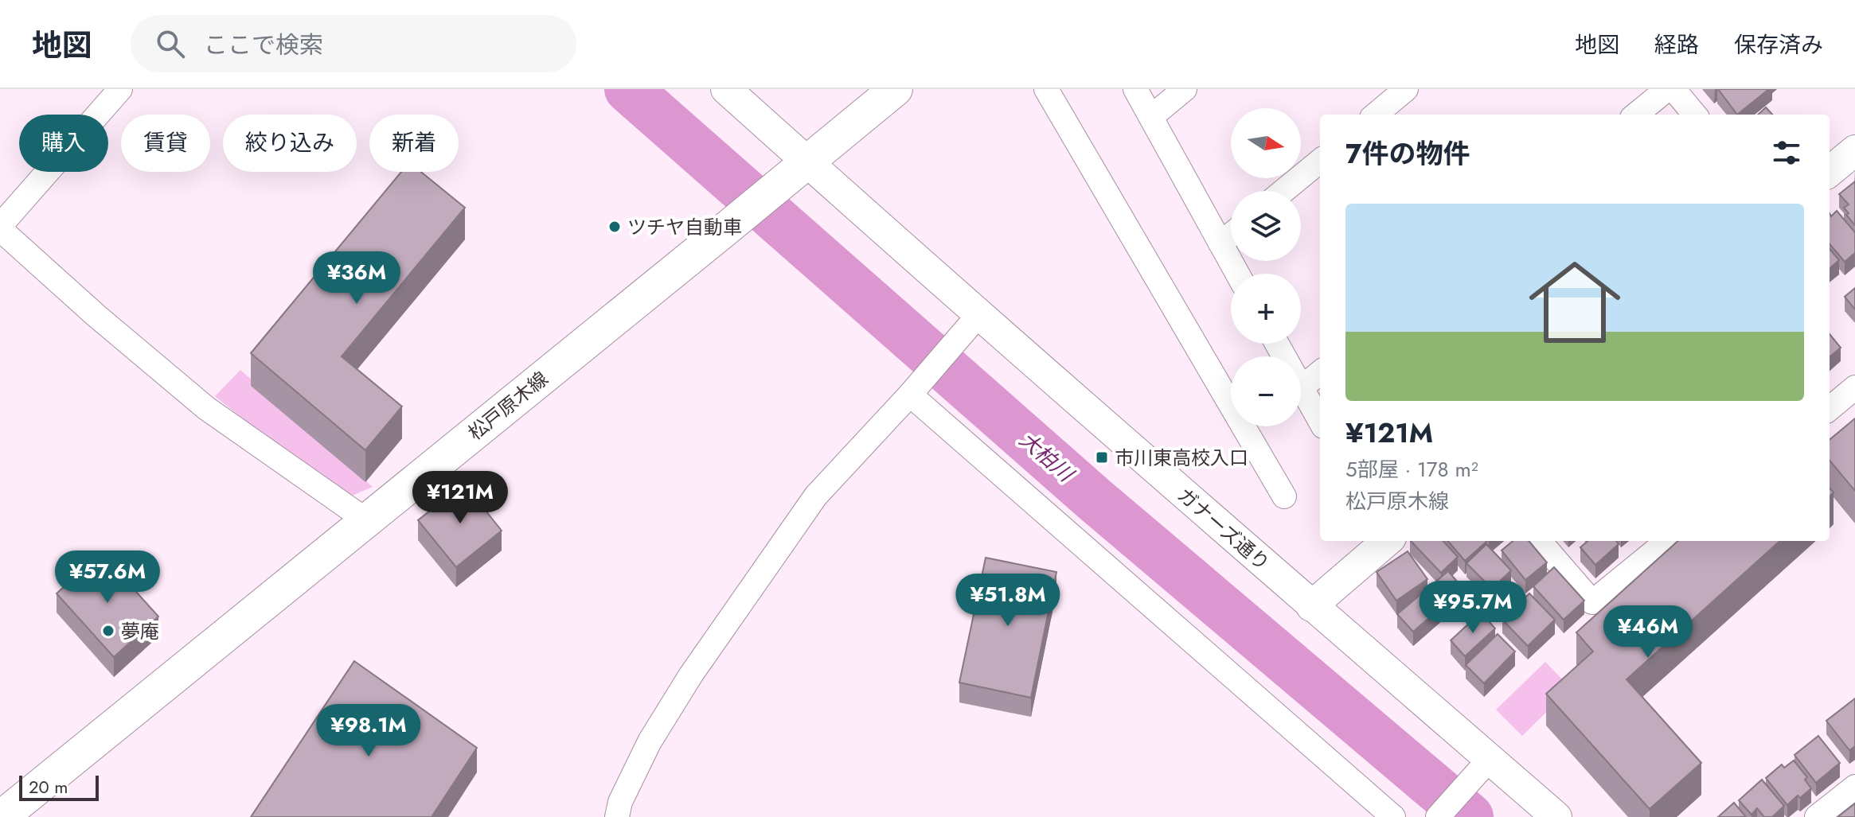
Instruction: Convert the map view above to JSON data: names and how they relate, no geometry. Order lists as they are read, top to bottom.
{
  "streets": {
    "main road": ["松戸原木線"],
    "street": ["ガナーズ通り"]
  },
  "crossings": [
    ["松戸原木線", "ガナーズ通り"]
  ],
  "water": ["大柏川"],
  "places": {
    "other": ["ツチヤ自動車", "夢庵"],
    "transit": ["市川東高校入口"]
  },
  "scale_bar": "20 m",
  "north": "right",
  "page": {
    "header": "地図",
    "search": "ここで検索",
    "nav": ["地図", "経路", "保存済み"],
    "map_buttons": ["+", "−"],
    "chip": [
      "購入",
      "賃貸",
      "絞り込み",
      "新着"
    ],
    "heading": "7件の物件",
    "list": [
      {
        "name": "¥121M",
        "note": "5部屋 · 178 m² · 松戸原木線"
      }
    ],
    "price": [
      "¥36M",
      "¥121M",
      "¥57.6M",
      "¥51.8M",
      "¥95.7M",
      "¥46M",
      "¥98.1M"
    ],
    "scale": "20 m"
  }
}
